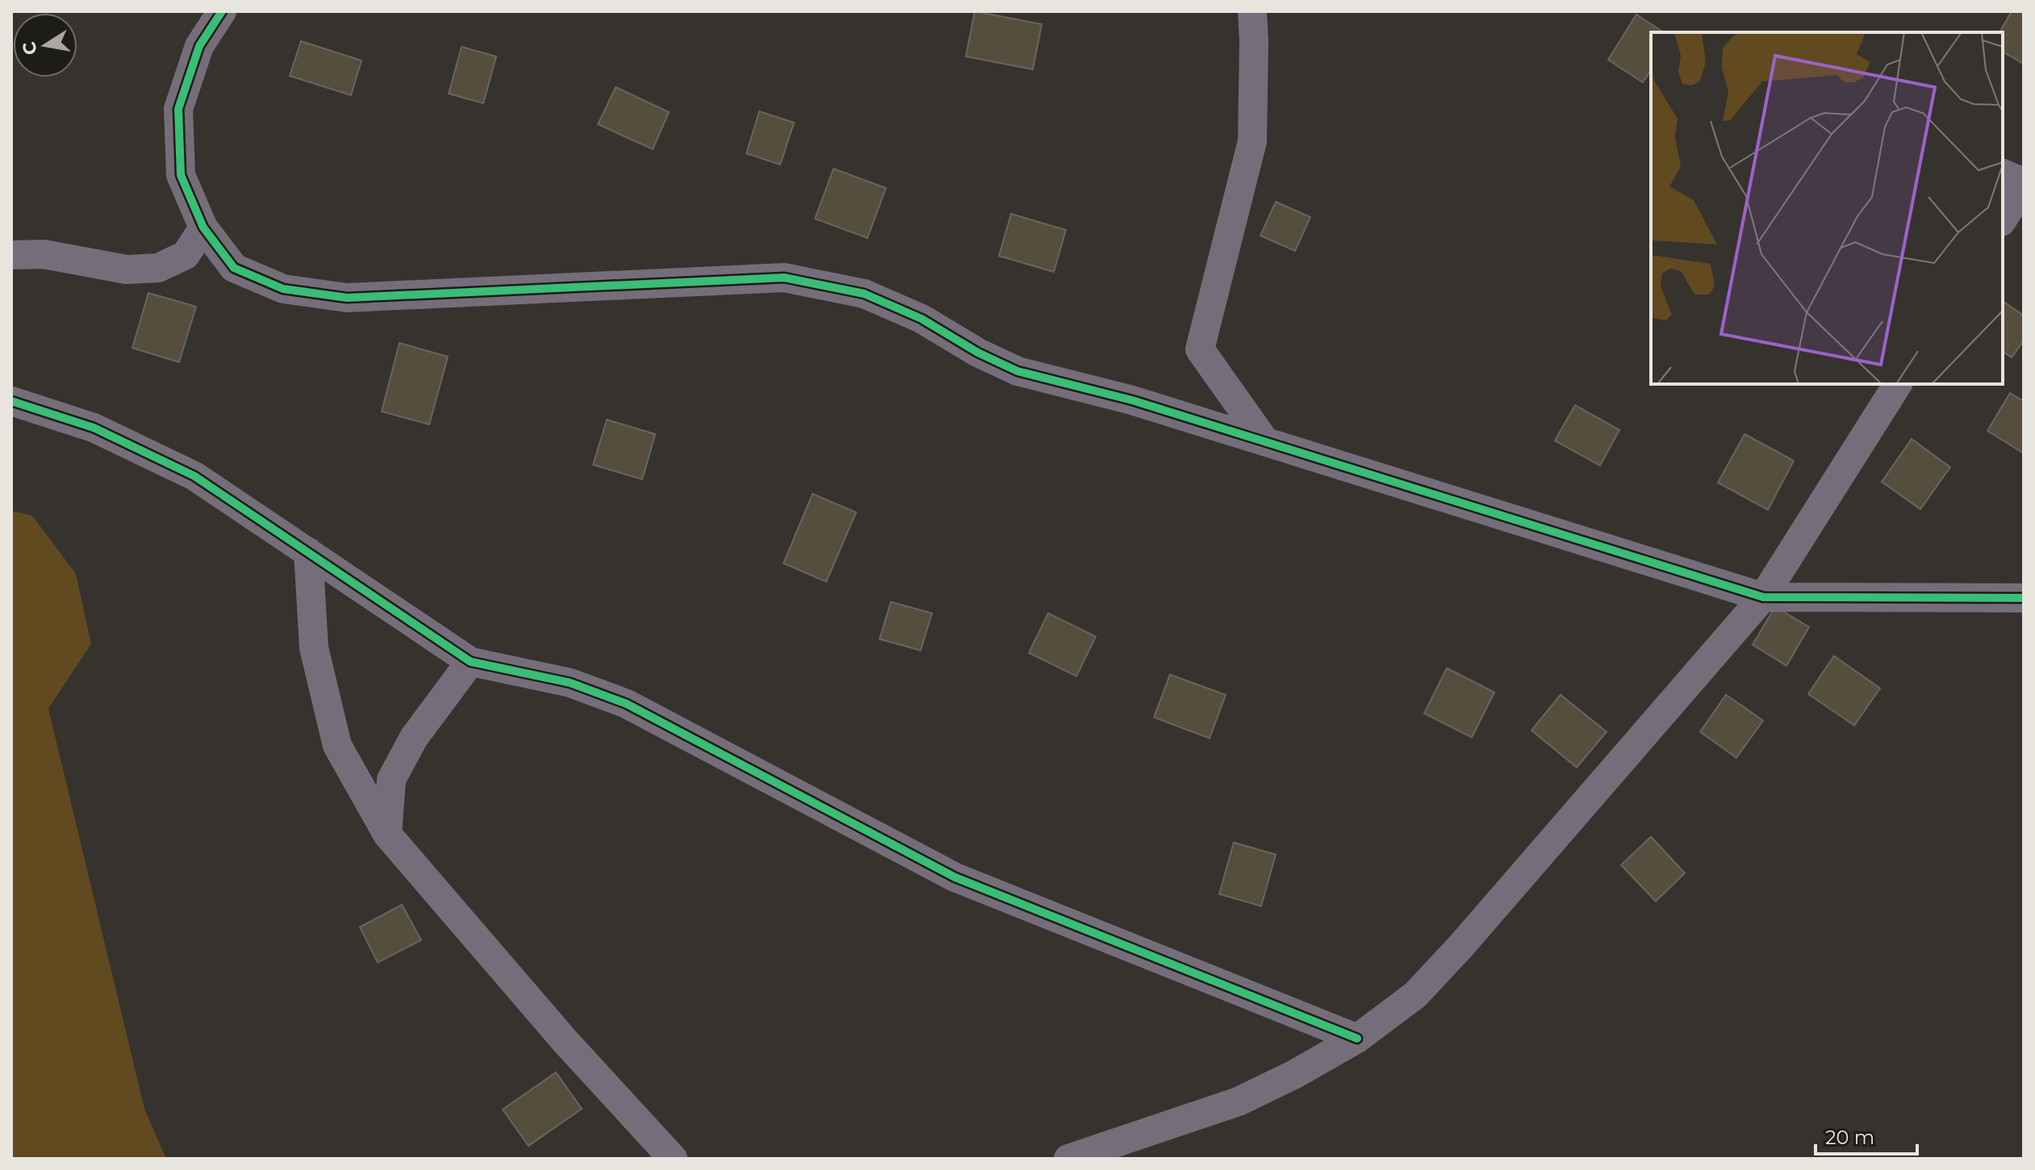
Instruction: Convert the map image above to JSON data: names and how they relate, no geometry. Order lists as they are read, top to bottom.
{
  "scale_bar": "20 m",
  "north": "left"
}
